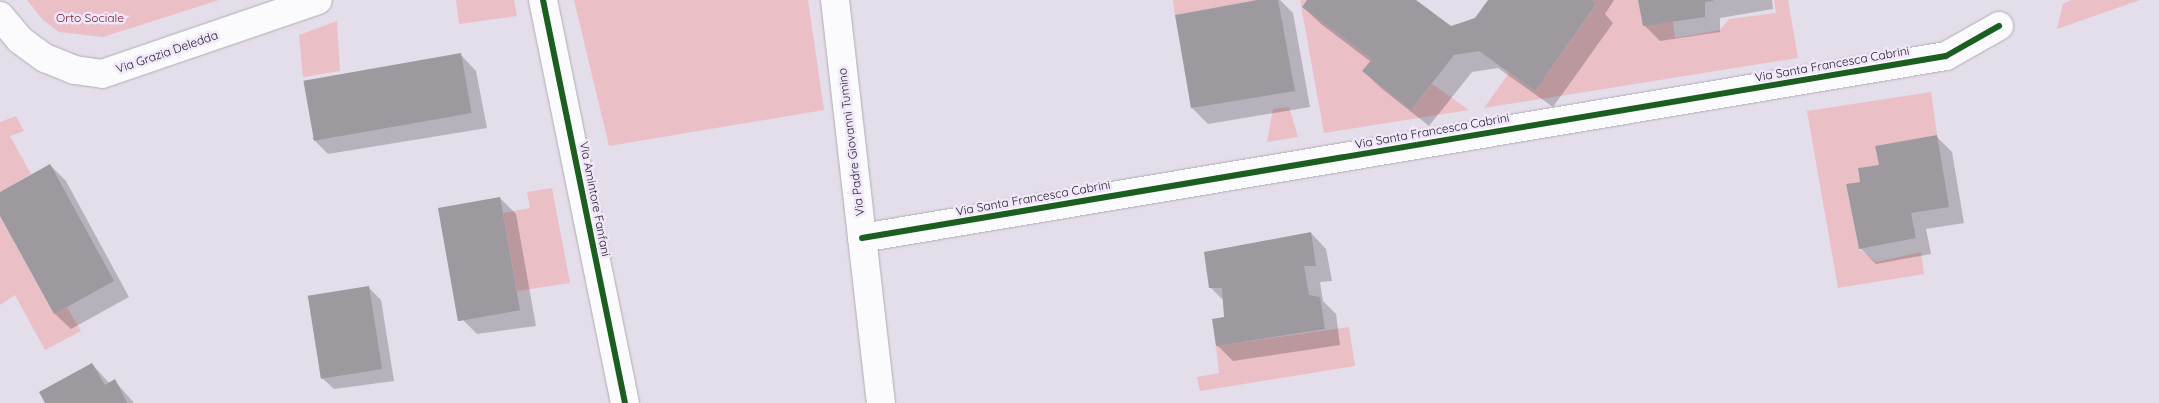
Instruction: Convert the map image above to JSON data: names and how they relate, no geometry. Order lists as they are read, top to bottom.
{
  "streets": {
    "street": [
      "Via Grazia Deledda",
      "Via Santa Francesca Cabrini",
      "Via Padre Giovanni Tumino",
      "Via Amintore Fanfani"
    ]
  },
  "crossings": [
    ["Via Santa Francesca Cabrini", "Via Padre Giovanni Tumino"]
  ],
  "parks": ["Orto Sociale"]
}
